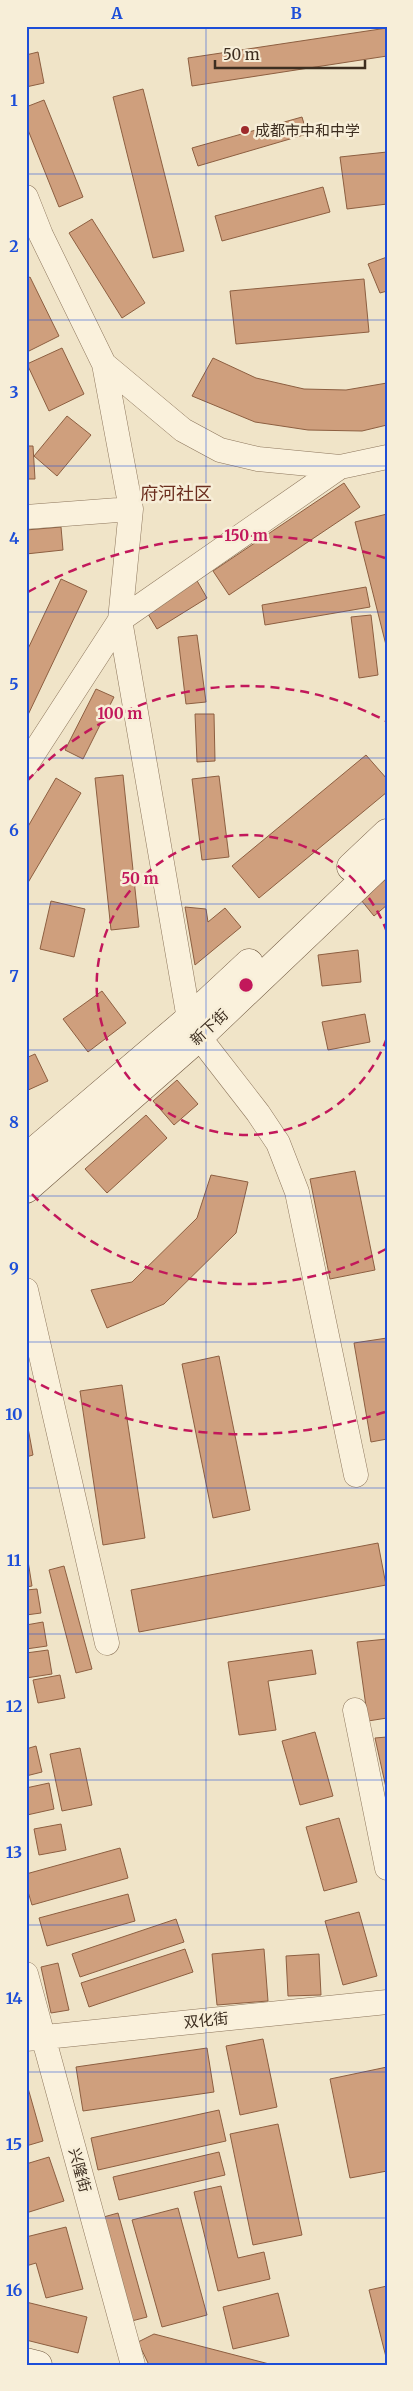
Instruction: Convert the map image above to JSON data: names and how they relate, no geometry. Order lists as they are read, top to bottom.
{
  "streets": {
    "main road": ["新下街"],
    "street": ["双化街", "兴隆街"]
  },
  "crossings": [
    ["双化街", "兴隆街"]
  ],
  "districts": ["府河社区"],
  "places": ["成都市中和中学"],
  "scale_bar": "50 m",
  "grid": {
    "columns": ["A", "B"],
    "rows": [
      "1",
      "2",
      "3",
      "4",
      "5",
      "6",
      "7",
      "8",
      "9",
      "10",
      "11",
      "12",
      "13",
      "14",
      "15",
      "16"
    ]
  },
  "rings": ["150 m", "100 m", "50 m"]
}
